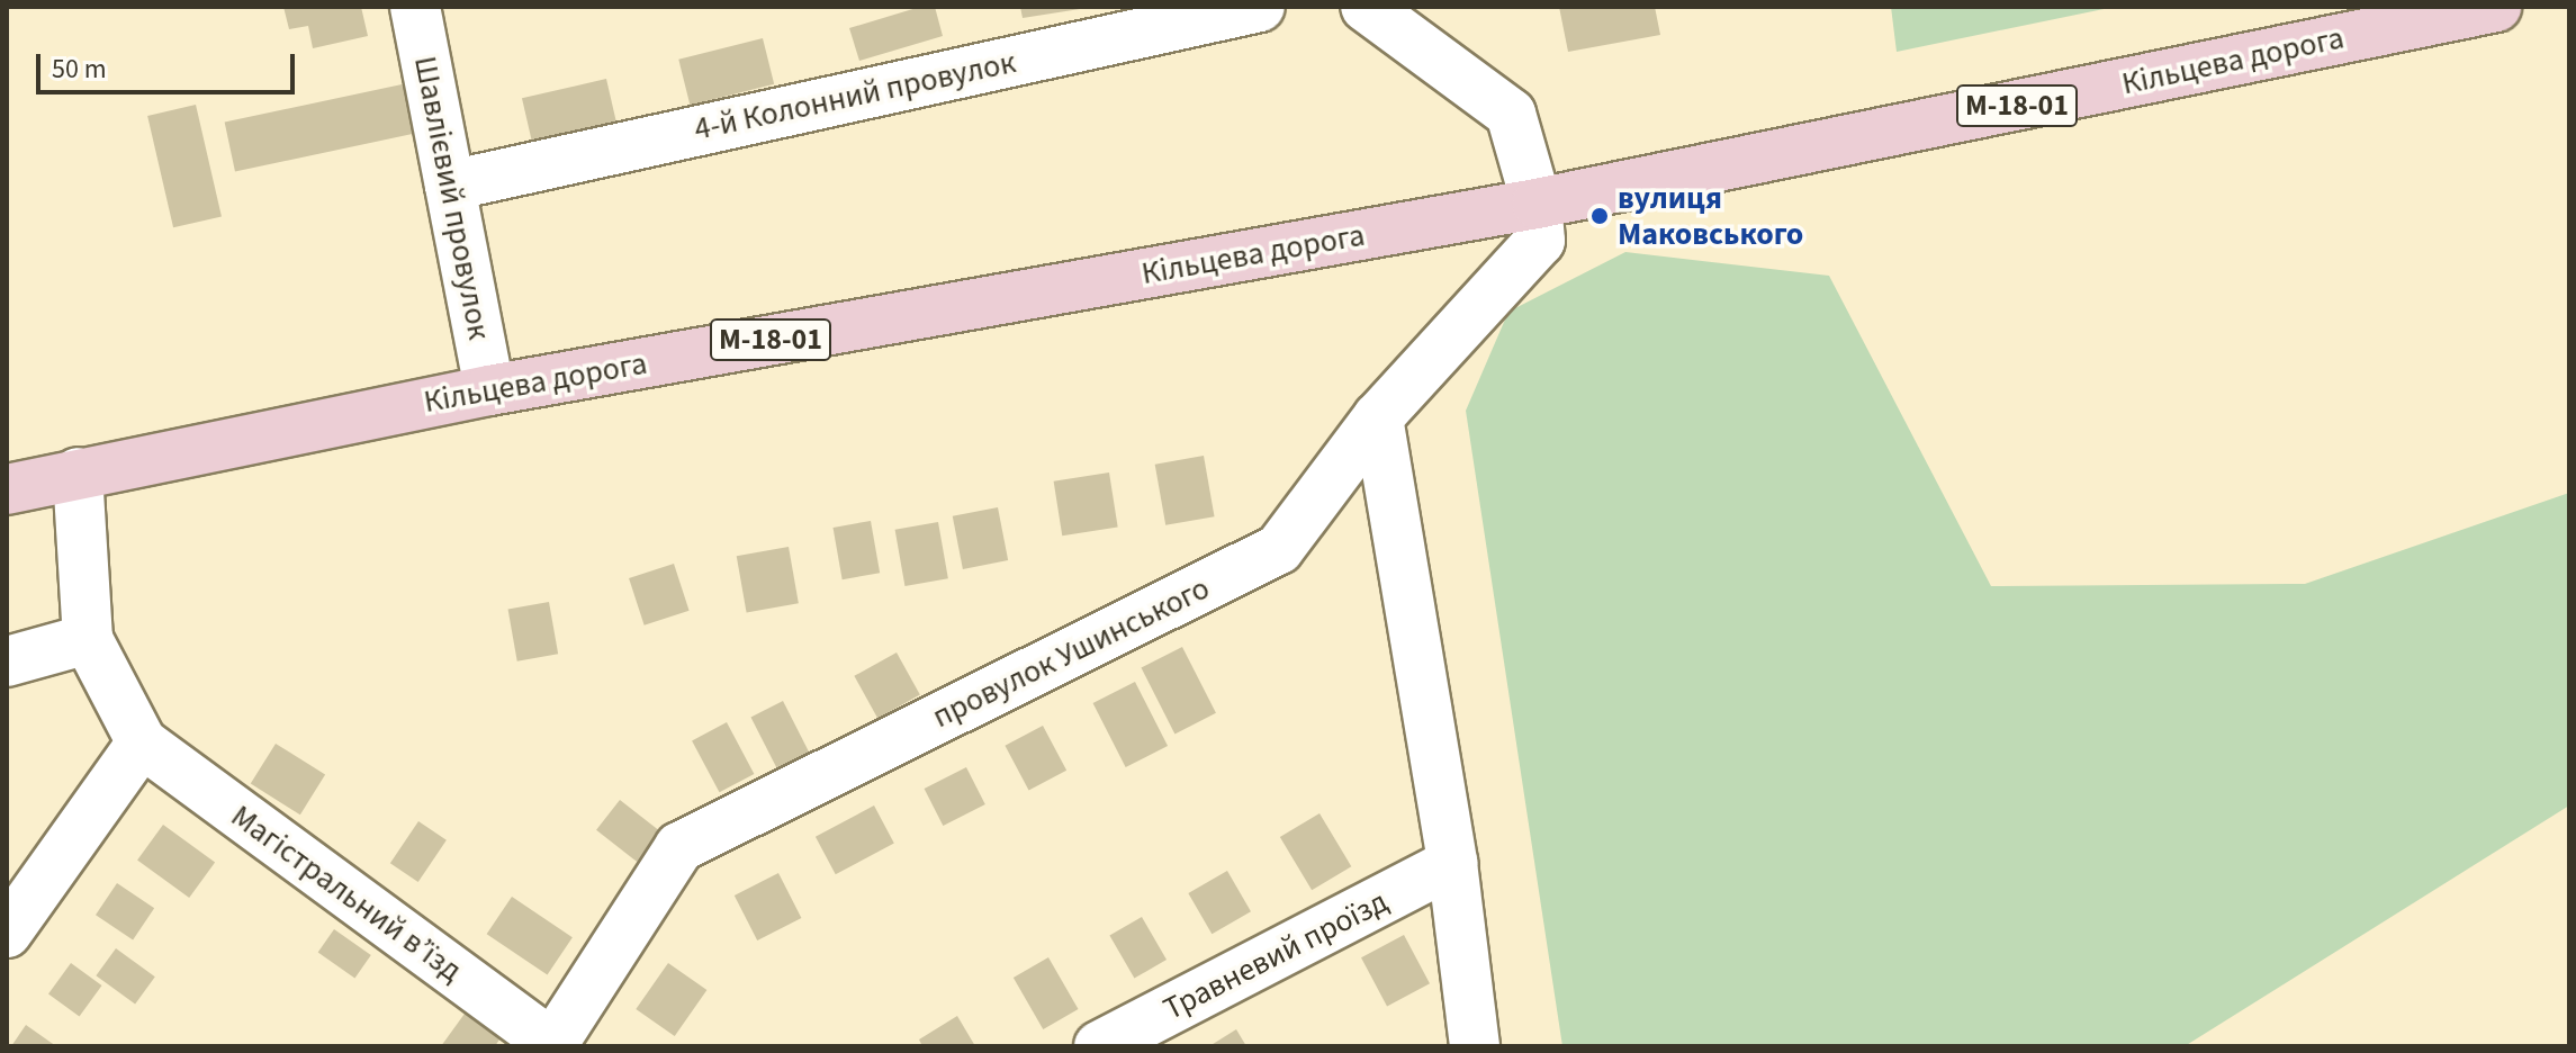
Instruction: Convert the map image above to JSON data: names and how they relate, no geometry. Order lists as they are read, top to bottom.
{
  "streets": {
    "highway": ["Кільцева дорога", "М-18-01"],
    "street": [
      "4-й Колонний провулок",
      "Шавлієвий провулок",
      "провулок Ушинського",
      "Магістральний в’їзд",
      "Травневий проїзд"
    ]
  },
  "crossings": [
    ["Кільцева дорога", "Шавлієвий провулок"],
    ["Кільцева дорога", "провулок Ушинського"],
    ["4-й Колонний провулок", "Шавлієвий провулок"],
    ["провулок Ушинського", "Магістральний в’їзд"]
  ],
  "places": ["вулиця Маковського"],
  "scale_bar": "50 m"
}
